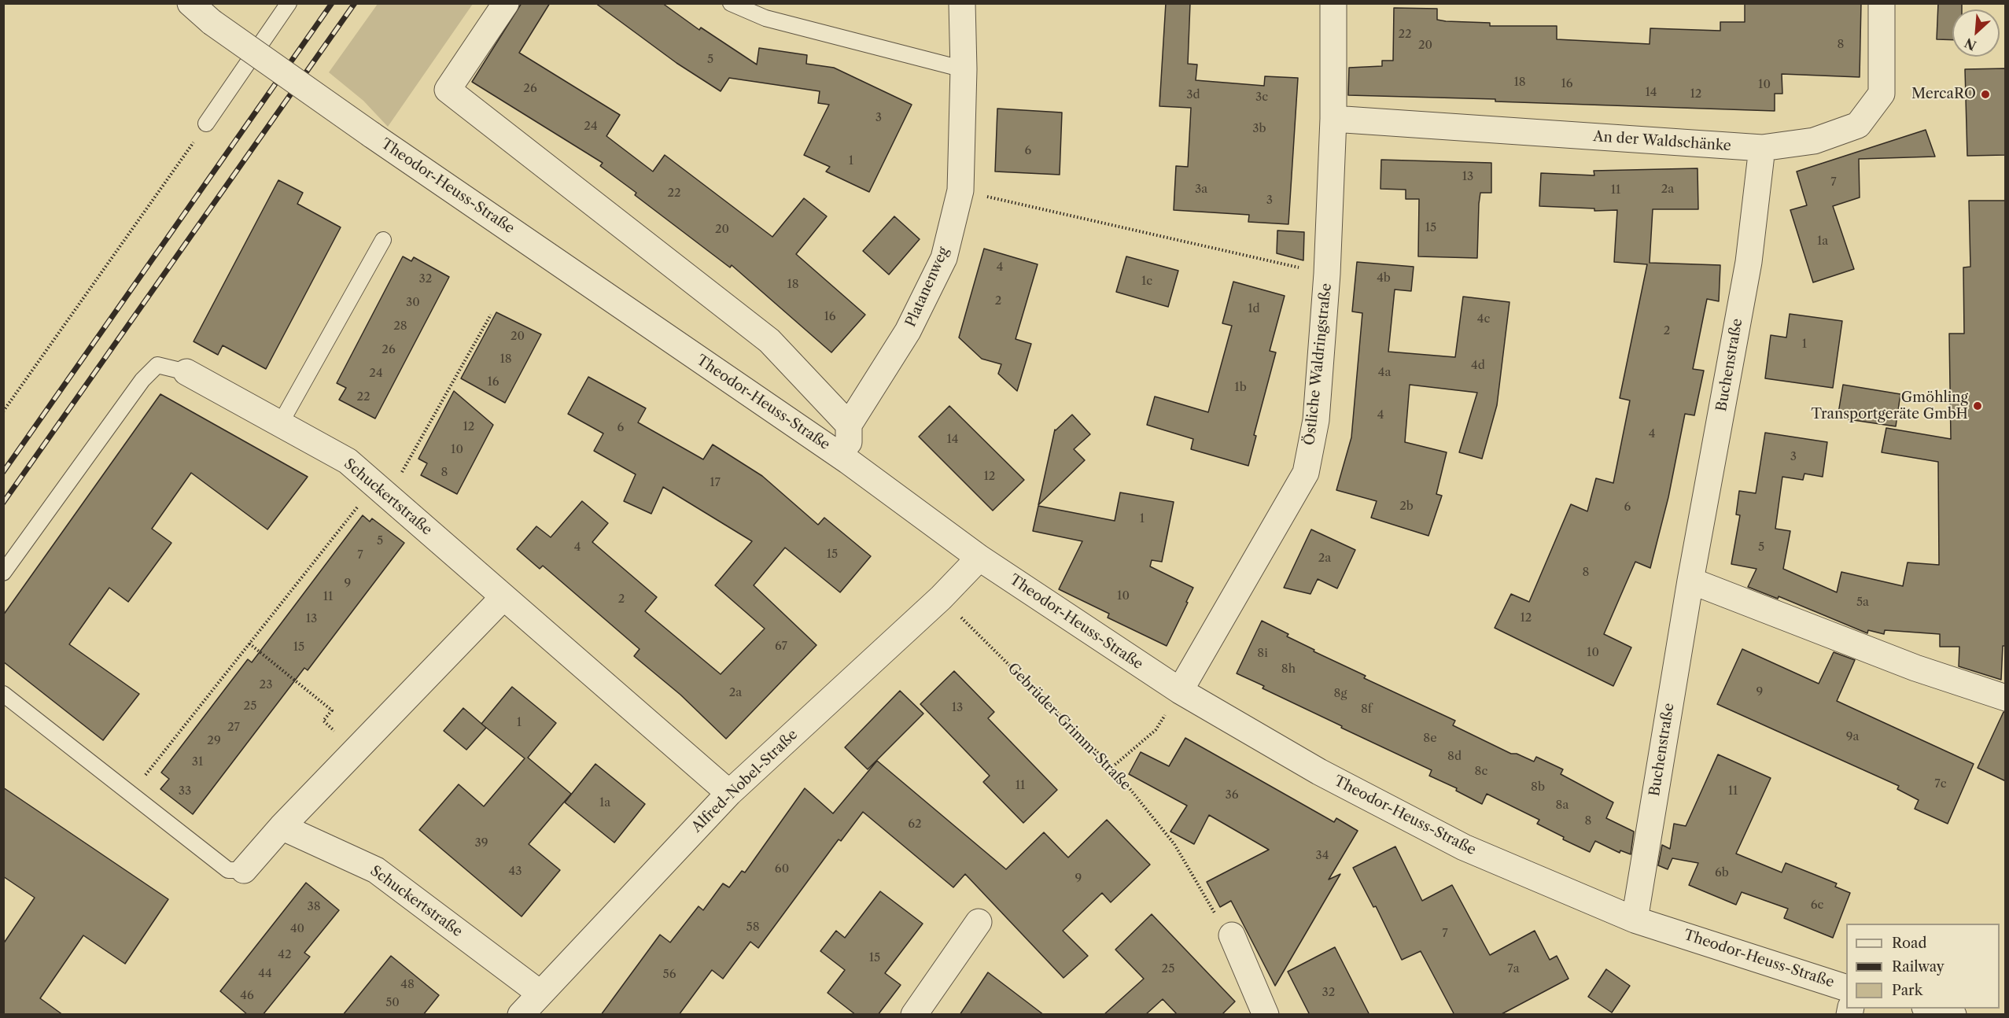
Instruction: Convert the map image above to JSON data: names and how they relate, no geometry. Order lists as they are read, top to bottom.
{
  "streets": {
    "street": [
      "An der Waldschänke",
      "Theodor-Heuss-Straße",
      "Platanenweg",
      "Östliche Waldringstraße",
      "Buchenstraße",
      "Schuckertstraße",
      "Alfred-Nobel-Straße"
    ],
    "path": ["Gebrüder-Grimm-Straße"]
  },
  "crossings": [
    ["An der Waldschänke", "Östliche Waldringstraße"],
    ["An der Waldschänke", "Buchenstraße"],
    ["Theodor-Heuss-Straße", "Östliche Waldringstraße"],
    ["Theodor-Heuss-Straße", "Buchenstraße"],
    ["Theodor-Heuss-Straße", "Alfred-Nobel-Straße"],
    ["Schuckertstraße", "Alfred-Nobel-Straße"],
    ["Gebrüder-Grimm-Straße", "Alfred-Nobel-Straße"]
  ],
  "places": ["MercaRO", "Gmöhling Transportgeräte GmbH"],
  "house_numbers": [
    "22",
    "8",
    "20",
    "5",
    "18",
    "16",
    "10",
    "26",
    "14",
    "12",
    "3d",
    "3c",
    "3",
    "24",
    "3b",
    "6",
    "1",
    "13",
    "7",
    "3a",
    "2a",
    "11",
    "22",
    "3",
    "15",
    "20",
    "1a",
    "4",
    "4b",
    "32",
    "1c",
    "18",
    "2",
    "30",
    "1d",
    "16",
    "4c",
    "28",
    "2",
    "20",
    "1",
    "26",
    "18",
    "4d",
    "4a",
    "24",
    "16",
    "1b",
    "22",
    "4",
    "12",
    "6",
    "4",
    "14",
    "10",
    "3",
    "8",
    "12",
    "17",
    "2b",
    "6",
    "1",
    "5",
    "4",
    "5",
    "15",
    "7",
    "2a",
    "8",
    "9",
    "10",
    "11",
    "2",
    "5a",
    "12",
    "13",
    "67",
    "15",
    "10",
    "8i",
    "8h",
    "23",
    "9",
    "2a",
    "8g",
    "25",
    "13",
    "8f",
    "1",
    "27",
    "9a",
    "8e",
    "29",
    "8d",
    "31",
    "8c",
    "7c",
    "11",
    "8b",
    "33",
    "11",
    "36",
    "1a",
    "8a",
    "8",
    "62",
    "39",
    "34",
    "60",
    "43",
    "6b",
    "9",
    "6c",
    "38",
    "58",
    "40",
    "7",
    "42",
    "15",
    "25",
    "7a",
    "44",
    "56",
    "48",
    "32",
    "46",
    "50"
  ],
  "legend": ["Road", "Railway", "Park"],
  "north": "bottom left"
}
